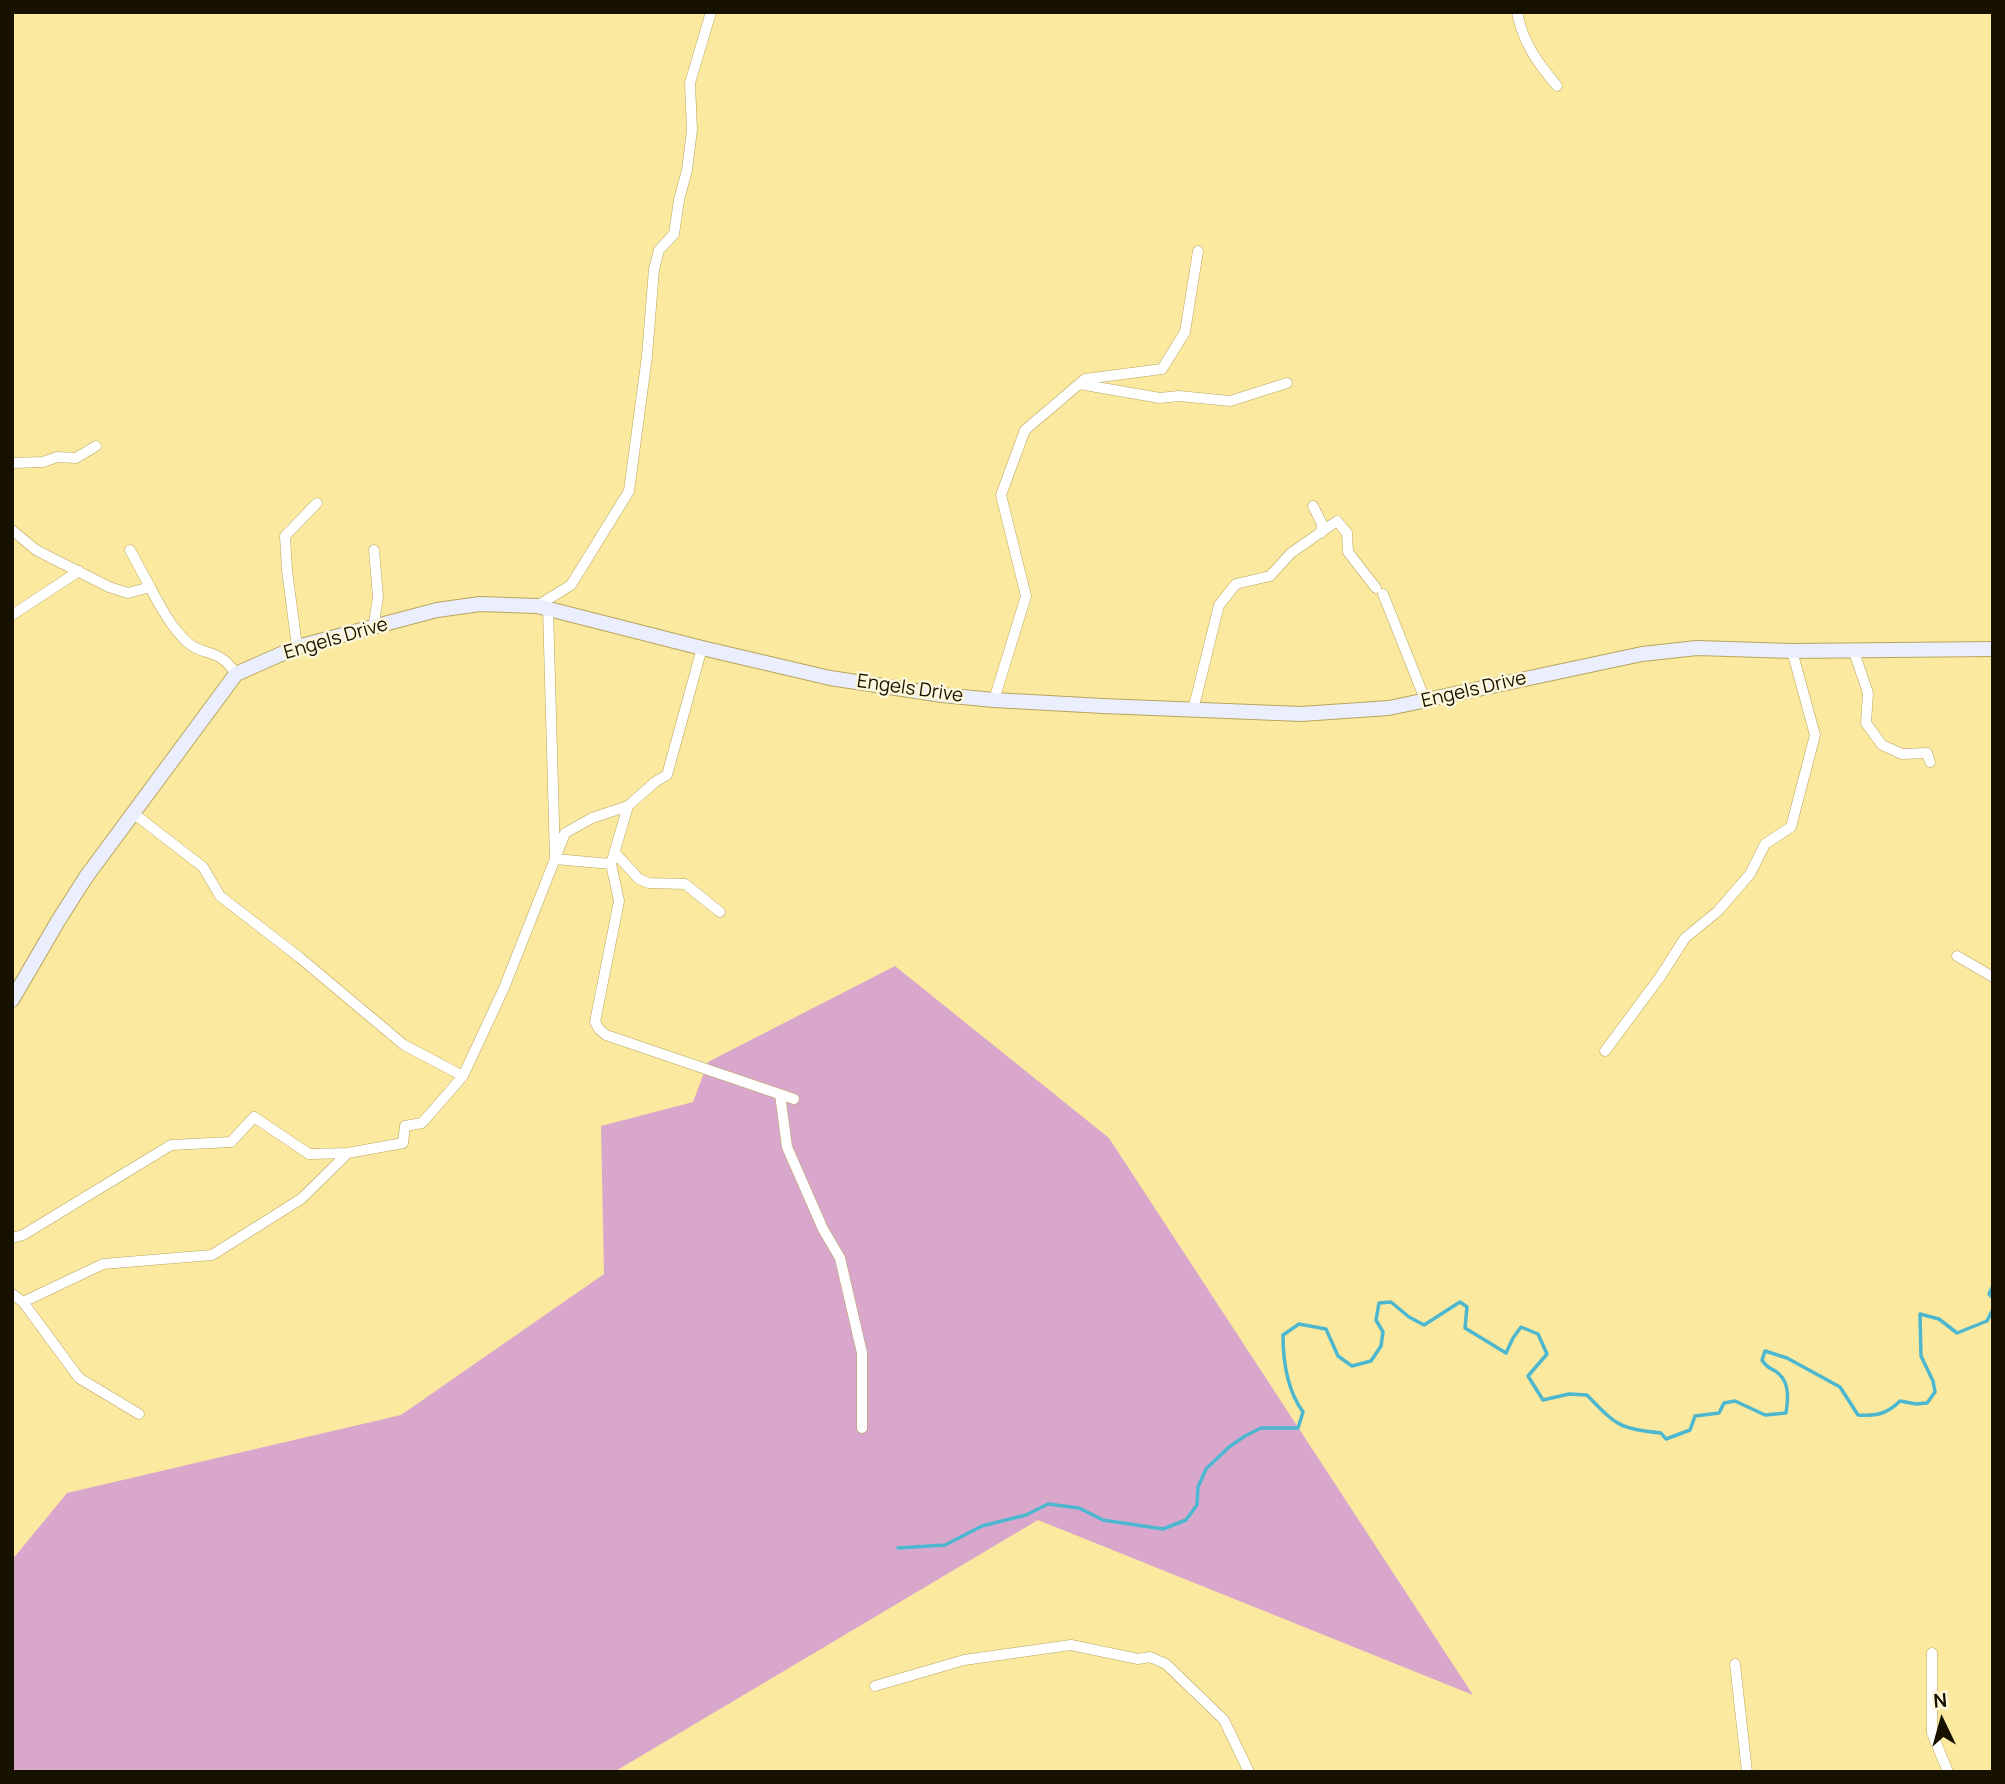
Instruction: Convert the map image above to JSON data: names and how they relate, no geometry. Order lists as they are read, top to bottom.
{
  "streets": {
    "street": ["Engels Drive"]
  },
  "north": "top"
}
